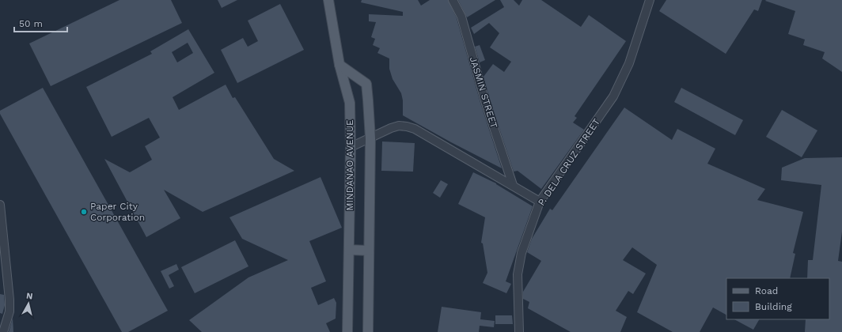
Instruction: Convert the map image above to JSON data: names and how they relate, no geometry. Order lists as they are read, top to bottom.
{
  "streets": {
    "main road": ["MINDANAO AVENUE"],
    "street": ["JASMIN STREET", "P. DELA CRUZ STREET"]
  },
  "places": ["Paper City Corporation"],
  "legend": ["Road", "Building"],
  "scale_bar": "50 m",
  "north": "top"
}
